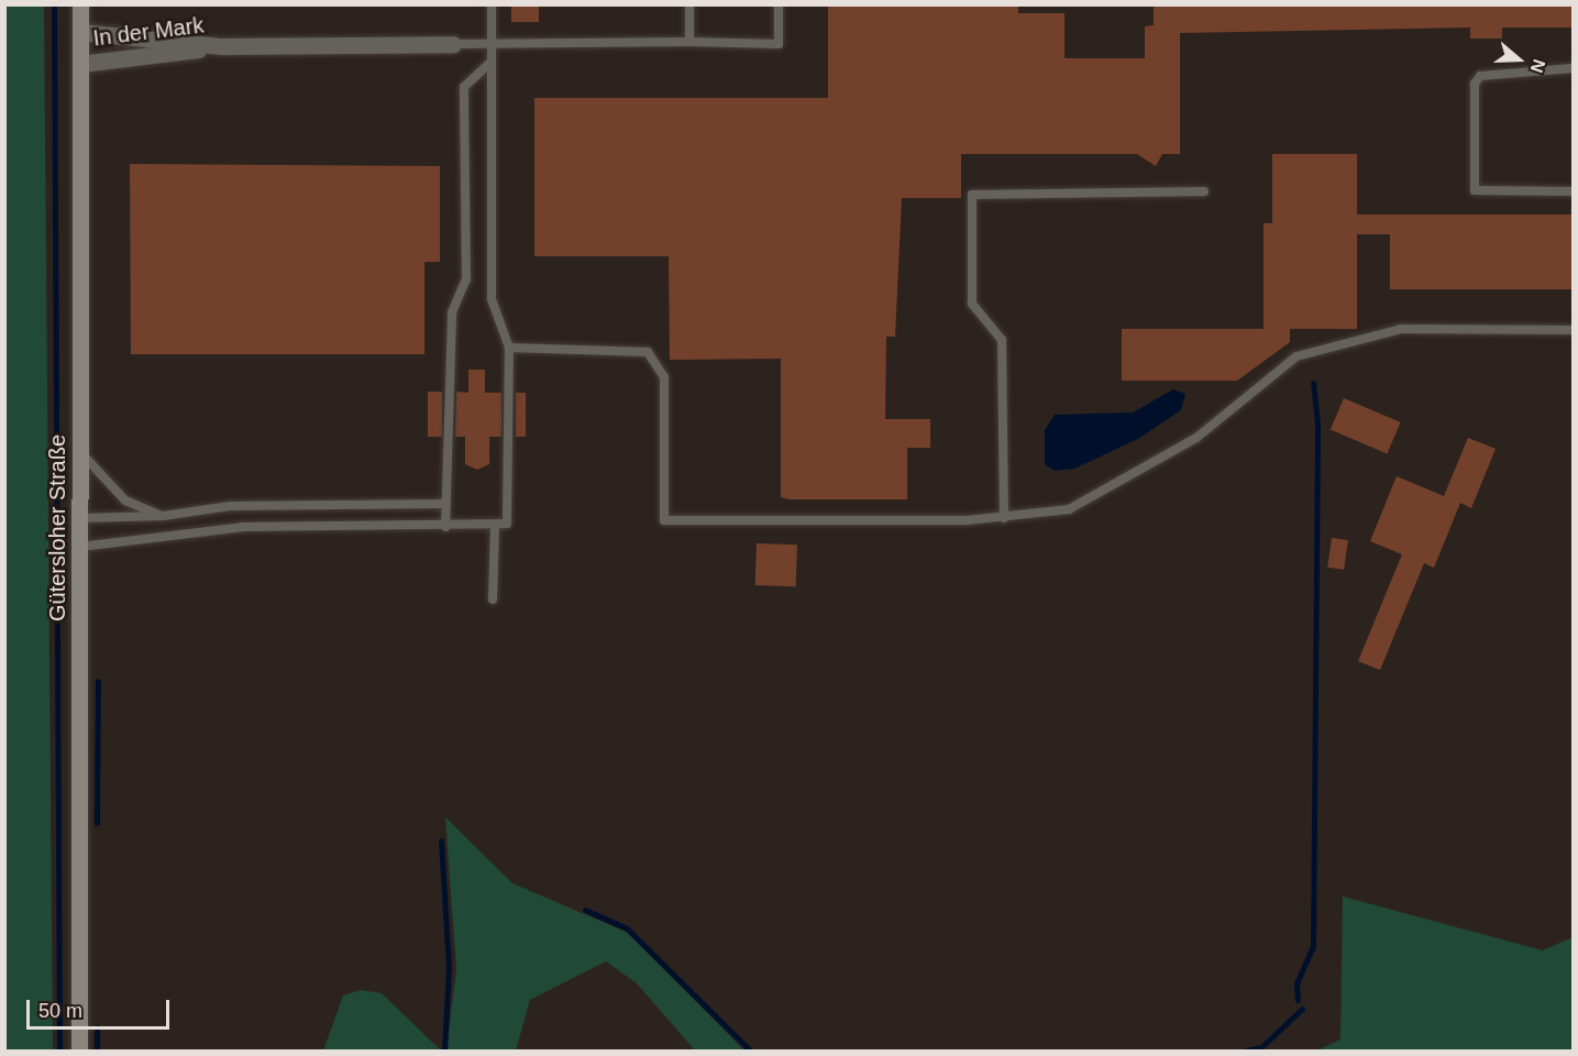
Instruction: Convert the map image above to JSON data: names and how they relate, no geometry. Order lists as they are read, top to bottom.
{
  "streets": {
    "main road": ["Gütersloher Straße"],
    "street": ["In der Mark"]
  },
  "crossings": [
    ["In der Mark", "Gütersloher Straße"]
  ],
  "scale_bar": "50 m",
  "north": "right"
}
